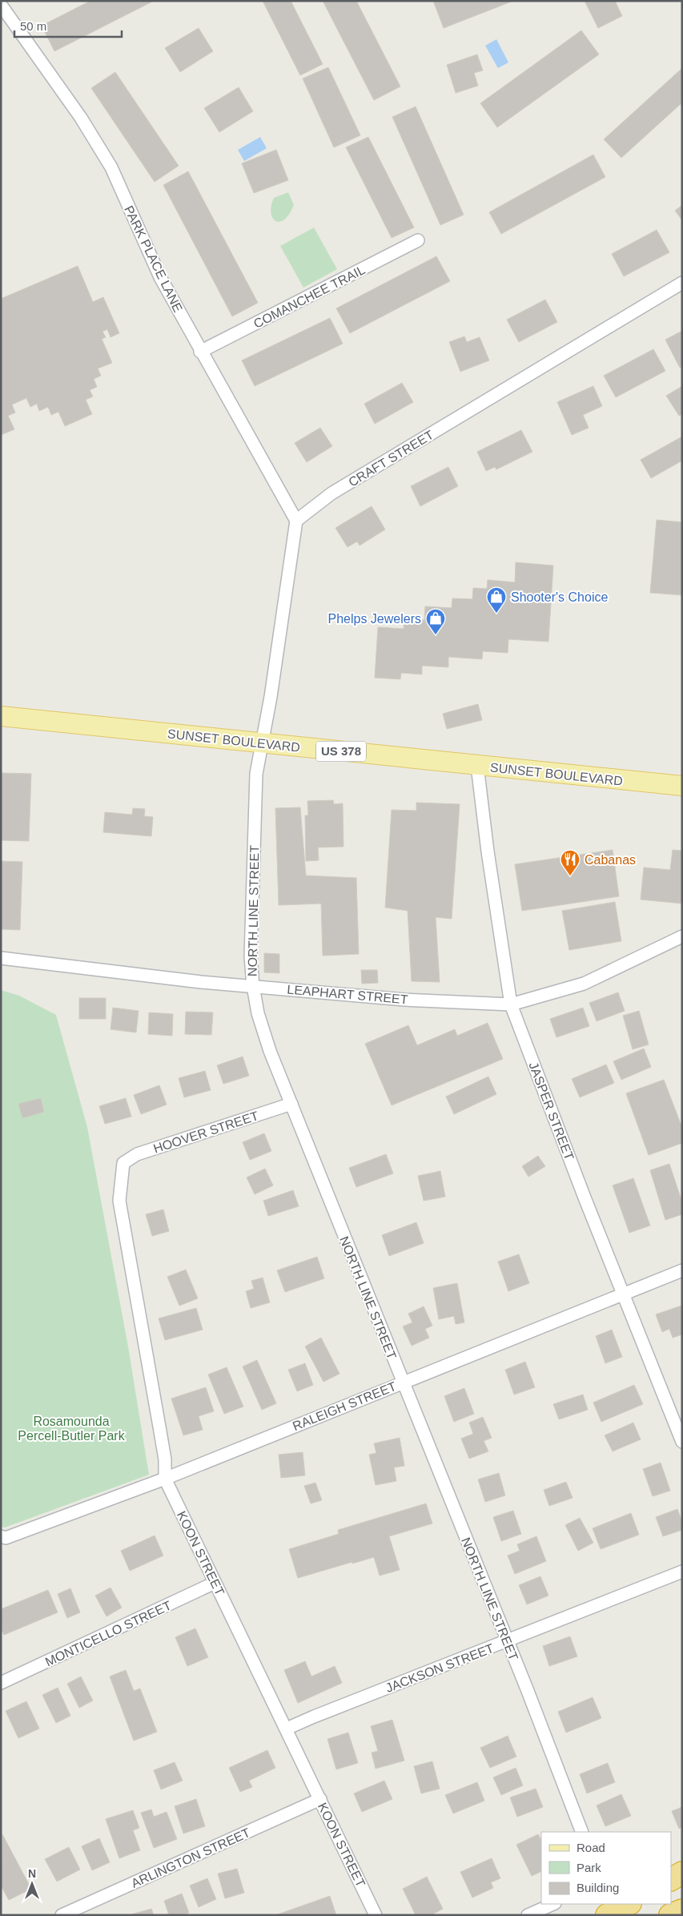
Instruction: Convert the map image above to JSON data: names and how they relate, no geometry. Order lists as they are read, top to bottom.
{
  "streets": {
    "main road": ["SUNSET BOULEVARD", "US 378"],
    "street": [
      "PARK PLACE LANE",
      "COMANCHEE TRAIL",
      "CRAFT STREET",
      "NORTH LINE STREET",
      "LEAPHART STREET",
      "JASPER STREET",
      "HOOVER STREET",
      "RALEIGH STREET",
      "KOON STREET",
      "MONTICELLO STREET",
      "JACKSON STREET",
      "ARLINGTON STREET"
    ]
  },
  "crossings": [
    ["PARK PLACE LANE", "COMANCHEE TRAIL"],
    ["PARK PLACE LANE", "CRAFT STREET"],
    ["SUNSET BOULEVARD", "NORTH LINE STREET"],
    ["SUNSET BOULEVARD", "JASPER STREET"],
    ["NORTH LINE STREET", "LEAPHART STREET"],
    ["NORTH LINE STREET", "HOOVER STREET"],
    ["NORTH LINE STREET", "RALEIGH STREET"],
    ["NORTH LINE STREET", "JACKSON STREET"],
    ["LEAPHART STREET", "JASPER STREET"],
    ["JASPER STREET", "RALEIGH STREET"],
    ["HOOVER STREET", "KOON STREET"],
    ["RALEIGH STREET", "KOON STREET"],
    ["KOON STREET", "MONTICELLO STREET"],
    ["KOON STREET", "JACKSON STREET"],
    ["KOON STREET", "ARLINGTON STREET"]
  ],
  "parks": ["Rosamounda Percell-Butler Park"],
  "places": {
    "shop": ["Shooter's Choice", "Phelps Jewelers"],
    "restaurant": ["Cabanas"]
  },
  "legend": ["Road", "Park", "Building"],
  "scale_bar": "50 m",
  "north": "top"
}
